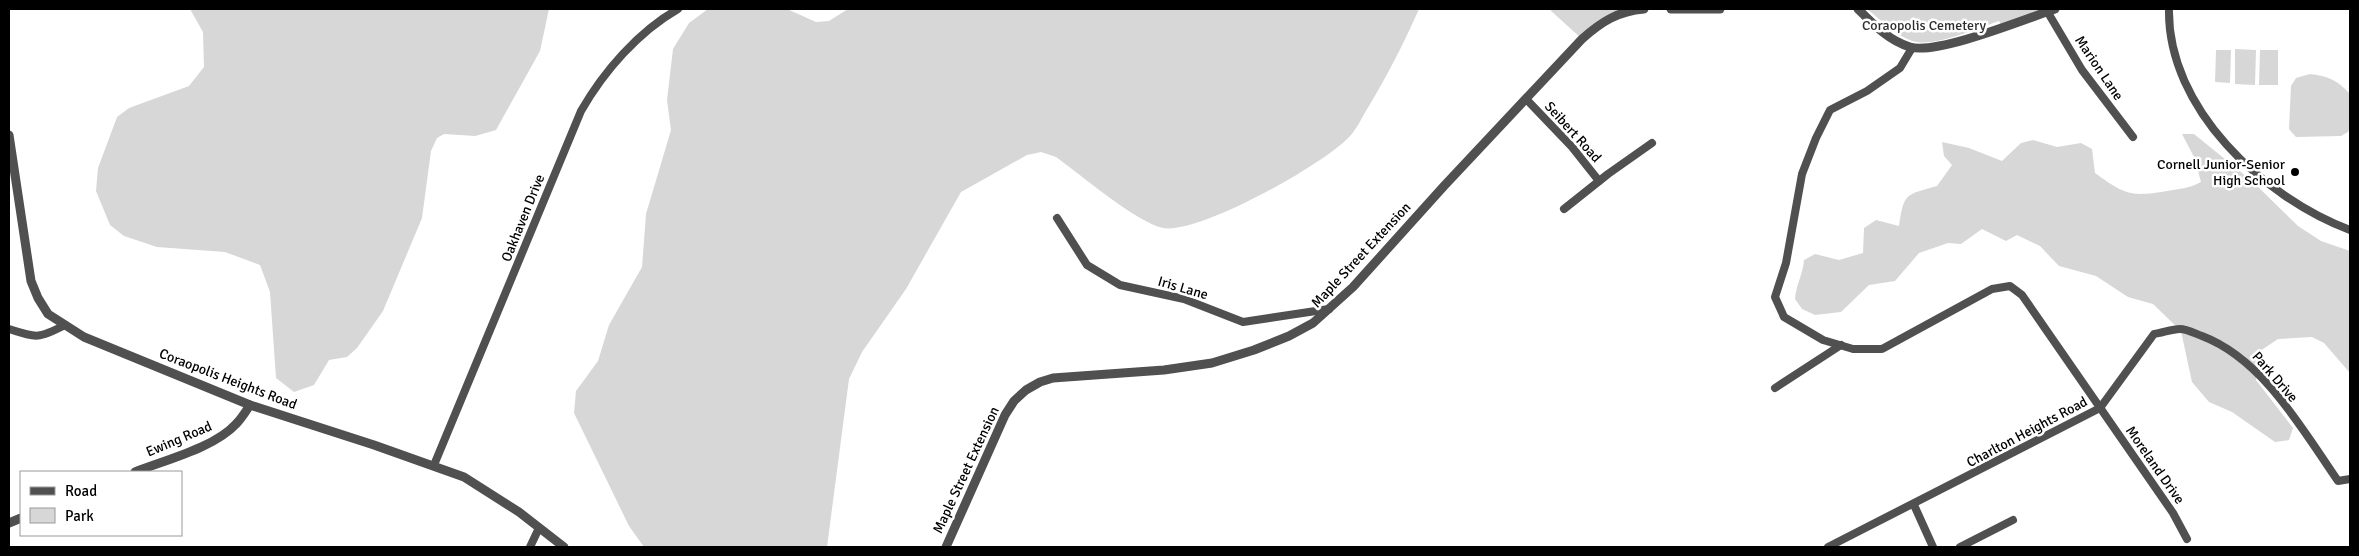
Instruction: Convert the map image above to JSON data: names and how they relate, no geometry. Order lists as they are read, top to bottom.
{
  "streets": {
    "street": [
      "Marion Lane",
      "Seibert Road",
      "Oakhaven Drive",
      "Maple Street Extension",
      "Iris Lane",
      "Park Drive",
      "Coraopolis Heights Road",
      "Charlton Heights Road",
      "Ewing Road",
      "Moreland Drive"
    ]
  },
  "crossings": [
    ["Seibert Road", "Maple Street Extension"],
    ["Oakhaven Drive", "Coraopolis Heights Road"],
    ["Maple Street Extension", "Iris Lane"],
    ["Park Drive", "Charlton Heights Road"],
    ["Park Drive", "Moreland Drive"],
    ["Coraopolis Heights Road", "Ewing Road"],
    ["Charlton Heights Road", "Moreland Drive"]
  ],
  "parks": ["Coraopolis Cemetery"],
  "places": ["Cornell Junior-Senior High School"],
  "legend": ["Road", "Park"]
}
